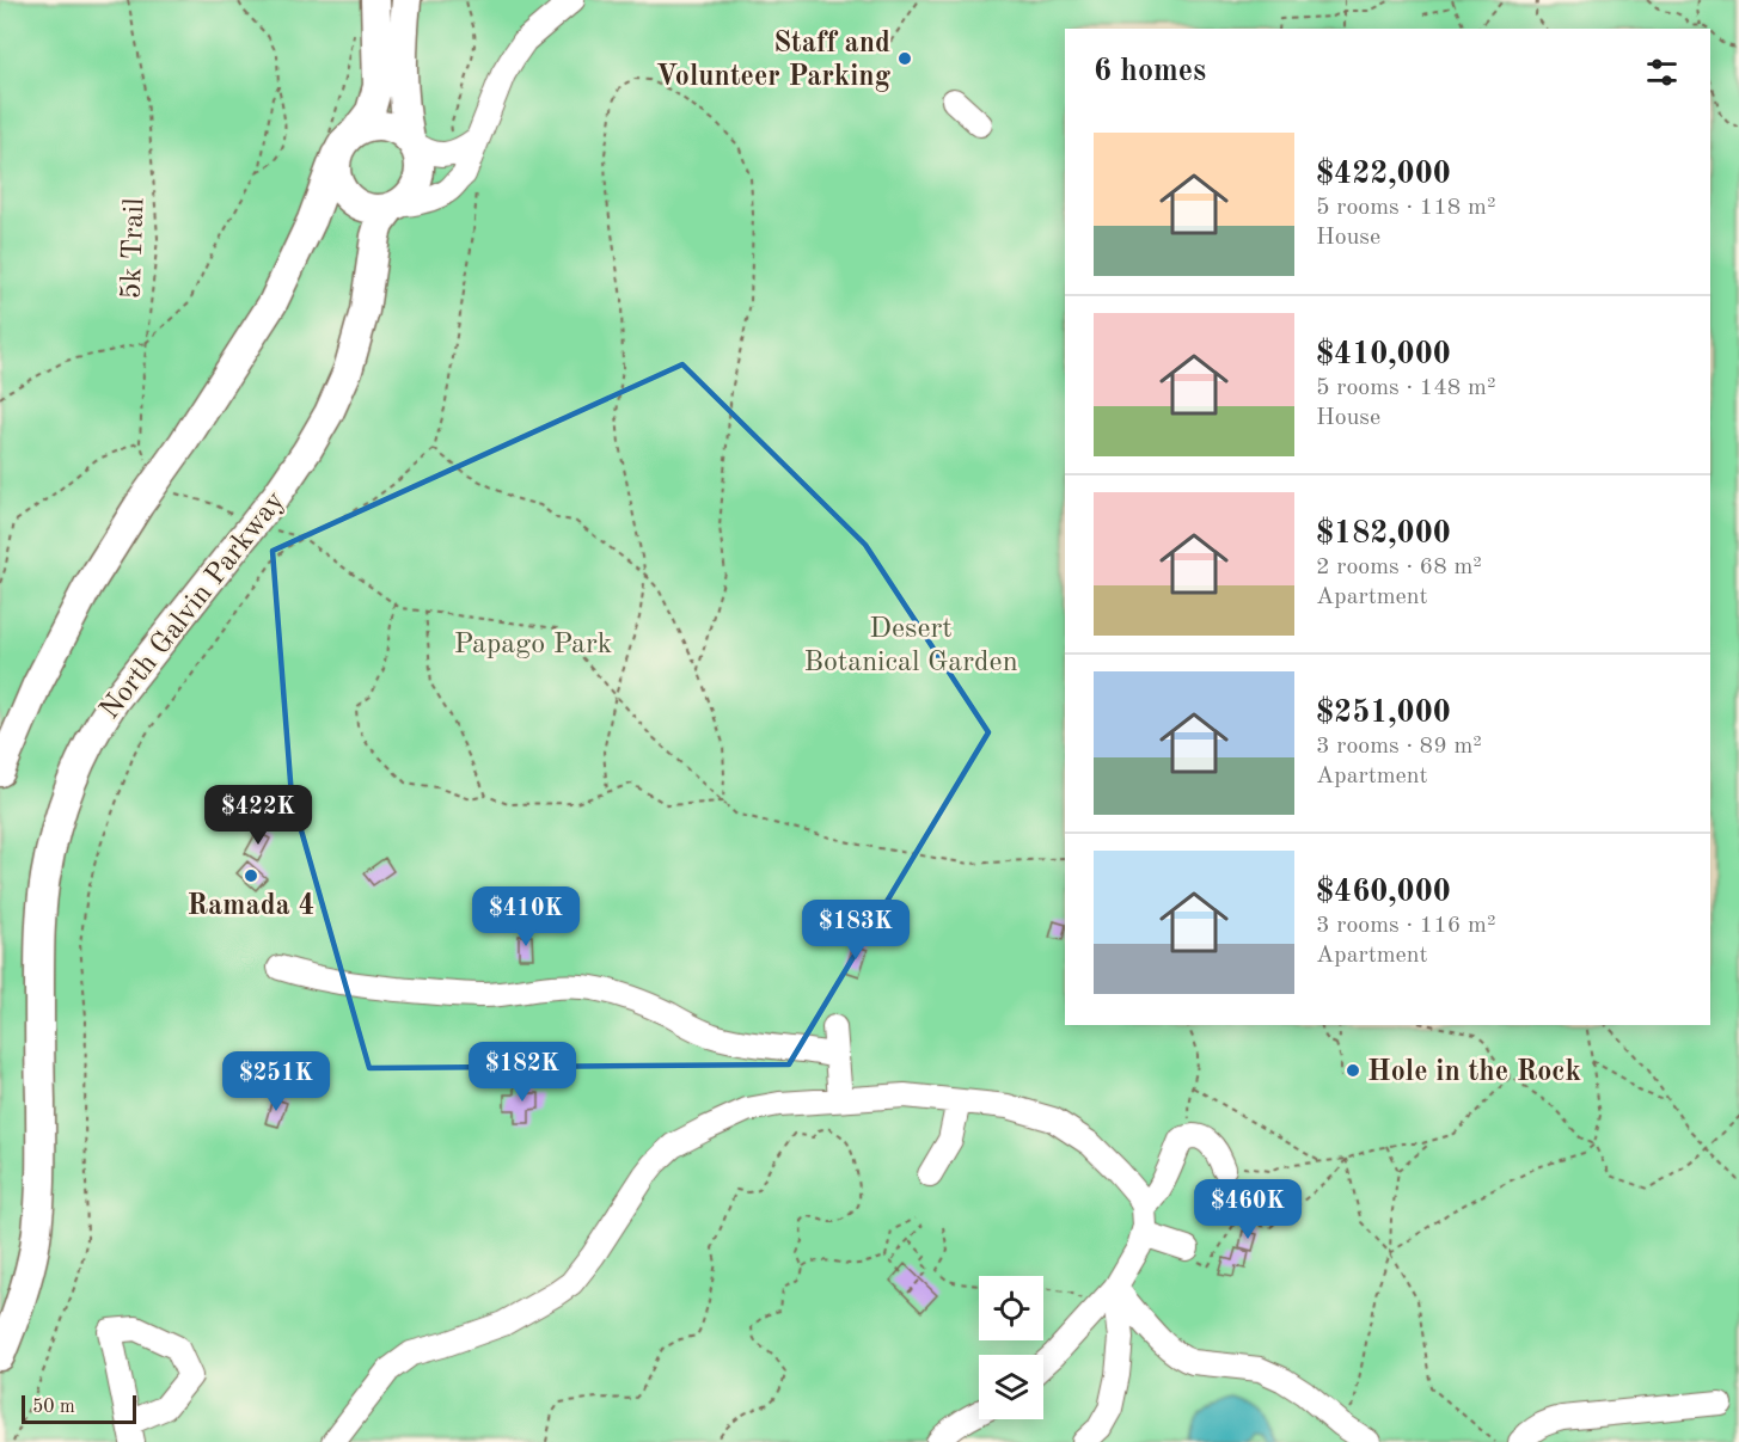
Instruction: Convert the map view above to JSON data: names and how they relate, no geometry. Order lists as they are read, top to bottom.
{
  "streets": {
    "main road": ["North Galvin Parkway"],
    "path": ["5k Trail"]
  },
  "parks": ["Desert Botanical Garden", "Papago Park"],
  "places": ["Staff and Volunteer Parking", "Ramada 4", "Hole in the Rock"],
  "scale_bar": "50 m",
  "page": {
    "heading": "6 homes",
    "list": [
      {
        "name": "$422,000",
        "note": "5 rooms · 118 m² · House"
      },
      {
        "name": "$410,000",
        "note": "5 rooms · 148 m² · House"
      },
      {
        "name": "$182,000",
        "note": "2 rooms · 68 m² · Apartment"
      },
      {
        "name": "$251,000",
        "note": "3 rooms · 89 m² · Apartment"
      },
      {
        "name": "$460,000",
        "note": "3 rooms · 116 m² · Apartment"
      }
    ],
    "price": [
      "$422K",
      "$410K",
      "$183K",
      "$182K",
      "$251K",
      "$460K"
    ],
    "scale": "50 m"
  }
}
